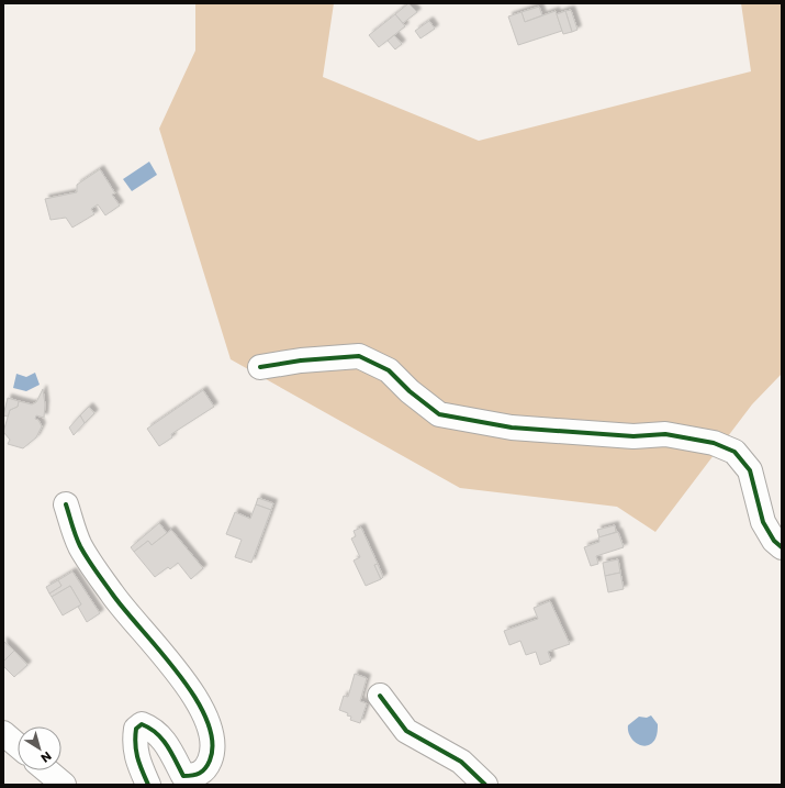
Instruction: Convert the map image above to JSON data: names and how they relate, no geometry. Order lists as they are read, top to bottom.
{
  "north": "bottom right"
}
